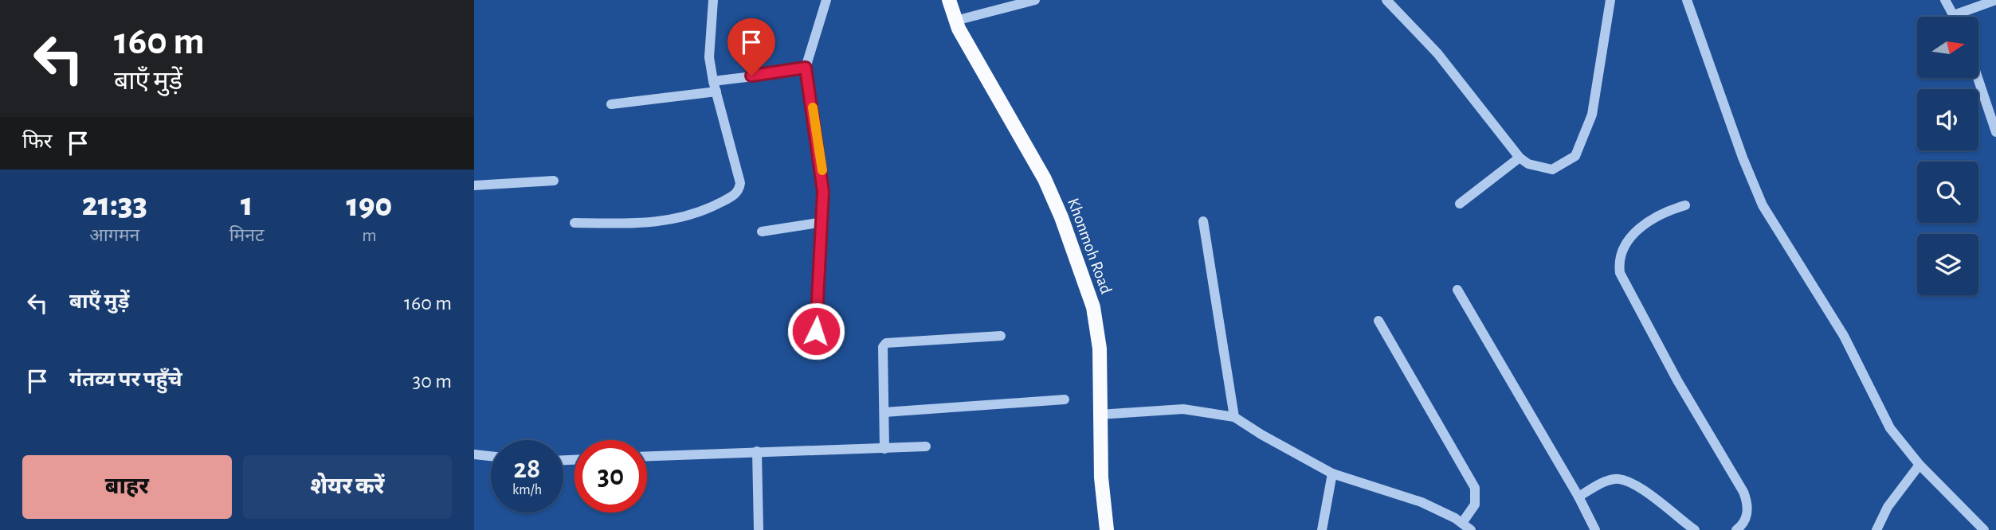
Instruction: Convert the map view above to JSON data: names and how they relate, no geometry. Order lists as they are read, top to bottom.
{
  "streets": {
    "main road": ["Khonmoh Road"]
  },
  "north": "right",
  "page": {
    "turn": ["160 m", "बाएँ मुड़ें"],
    "then": "फिर",
    "eta": [
      "21:33",
      "आगमन",
      "1",
      "मिनट",
      "190",
      "m"
    ],
    "list": [
      {
        "name": "बाएँ मुड़ें",
        "value": "160 m"
      },
      {
        "name": "गंतव्य पर पहुँचे",
        "value": "30 m"
      }
    ],
    "speed": "28 km/h",
    "limit": "30",
    "buttons": ["बाहर", "शेयर करें"]
  }
}
